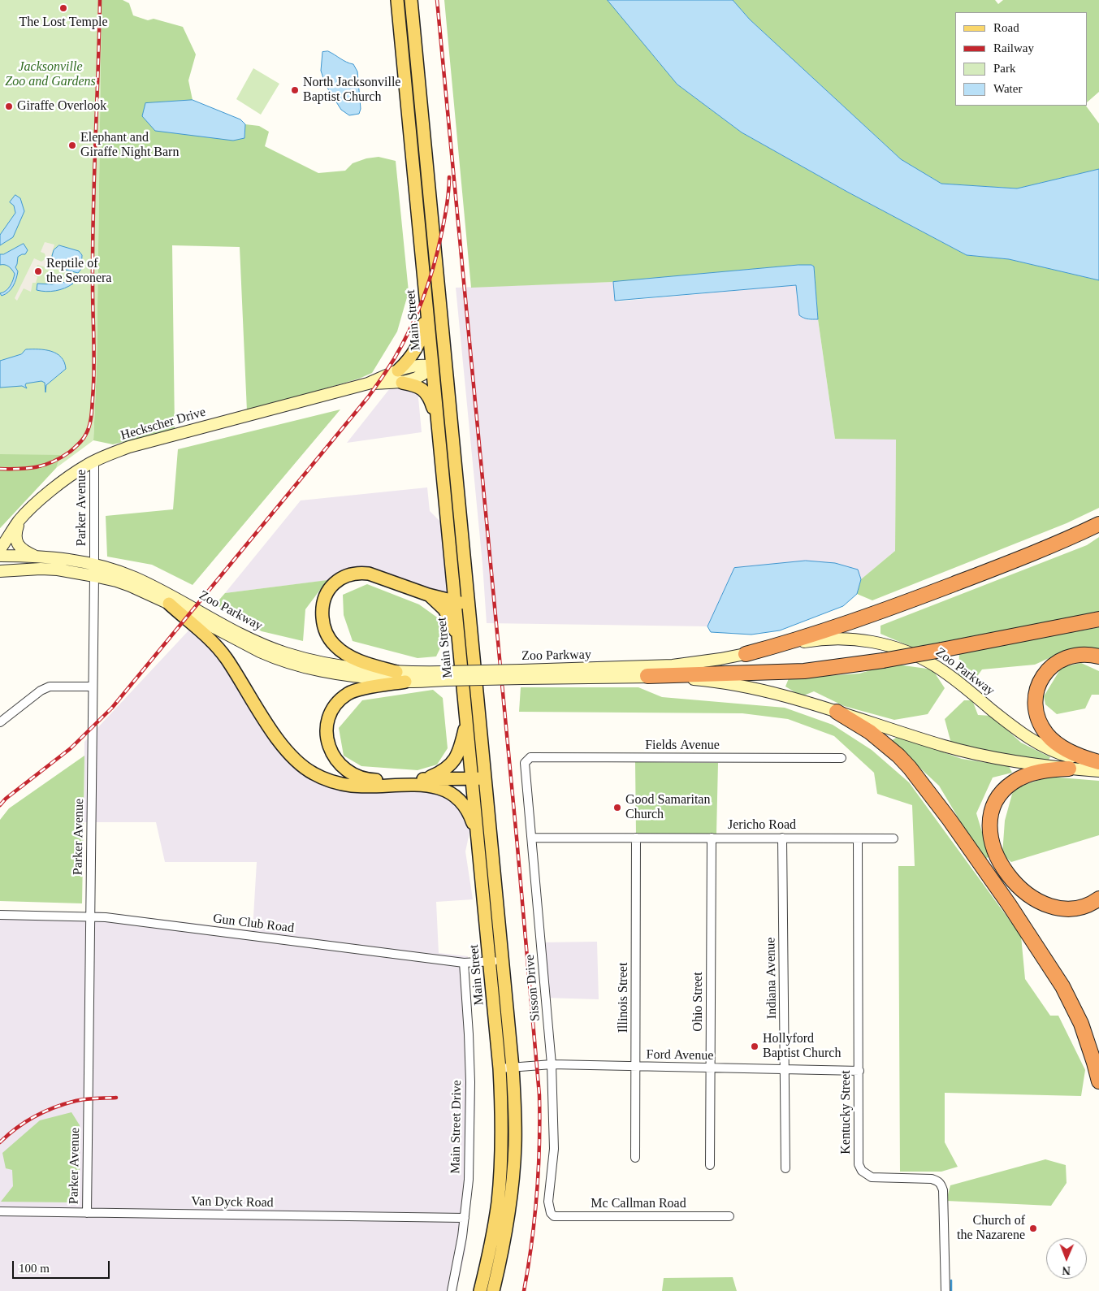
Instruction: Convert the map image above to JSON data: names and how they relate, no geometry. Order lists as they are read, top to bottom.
{
  "streets": {
    "main road": ["Main Street", "Heckscher Drive", "Zoo Parkway"],
    "street": [
      "Parker Avenue",
      "Fields Avenue",
      "Jericho Road",
      "Gun Club Road",
      "Indiana Avenue",
      "Sisson Drive",
      "Illinois Street",
      "Ohio Street",
      "Ford Avenue",
      "Kentucky Street",
      "Main Street Drive",
      "Van Dyck Road",
      "Mc Callman Road"
    ]
  },
  "crossings": [
    ["Main Street", "Heckscher Drive"],
    ["Main Street", "Gun Club Road"],
    ["Main Street", "Ford Avenue"],
    ["Heckscher Drive", "Parker Avenue"],
    ["Parker Avenue", "Zoo Parkway"],
    ["Parker Avenue", "Gun Club Road"],
    ["Parker Avenue", "Van Dyck Road"],
    ["Fields Avenue", "Sisson Drive"],
    ["Jericho Road", "Indiana Avenue"],
    ["Jericho Road", "Sisson Drive"],
    ["Jericho Road", "Illinois Street"],
    ["Jericho Road", "Ohio Street"],
    ["Jericho Road", "Kentucky Street"],
    ["Gun Club Road", "Main Street Drive"],
    ["Indiana Avenue", "Ford Avenue"],
    ["Sisson Drive", "Ford Avenue"],
    ["Sisson Drive", "Mc Callman Road"],
    ["Illinois Street", "Ford Avenue"],
    ["Ohio Street", "Ford Avenue"],
    ["Ford Avenue", "Kentucky Street"],
    ["Main Street Drive", "Van Dyck Road"]
  ],
  "parks": ["Jacksonville Zoo and Gardens"],
  "places": [
    "The Lost Temple",
    "North Jacksonville Baptist Church",
    "Giraffe Overlook",
    "Elephant and Giraffe Night Barn",
    "Reptile of the Seronera",
    "Good Samaritan Church",
    "Hollyford Baptist Church",
    "Church of the Nazarene"
  ],
  "legend": [
    "Road",
    "Railway",
    "Park",
    "Water"
  ],
  "scale_bar": "100 m",
  "north": "bottom"
}
